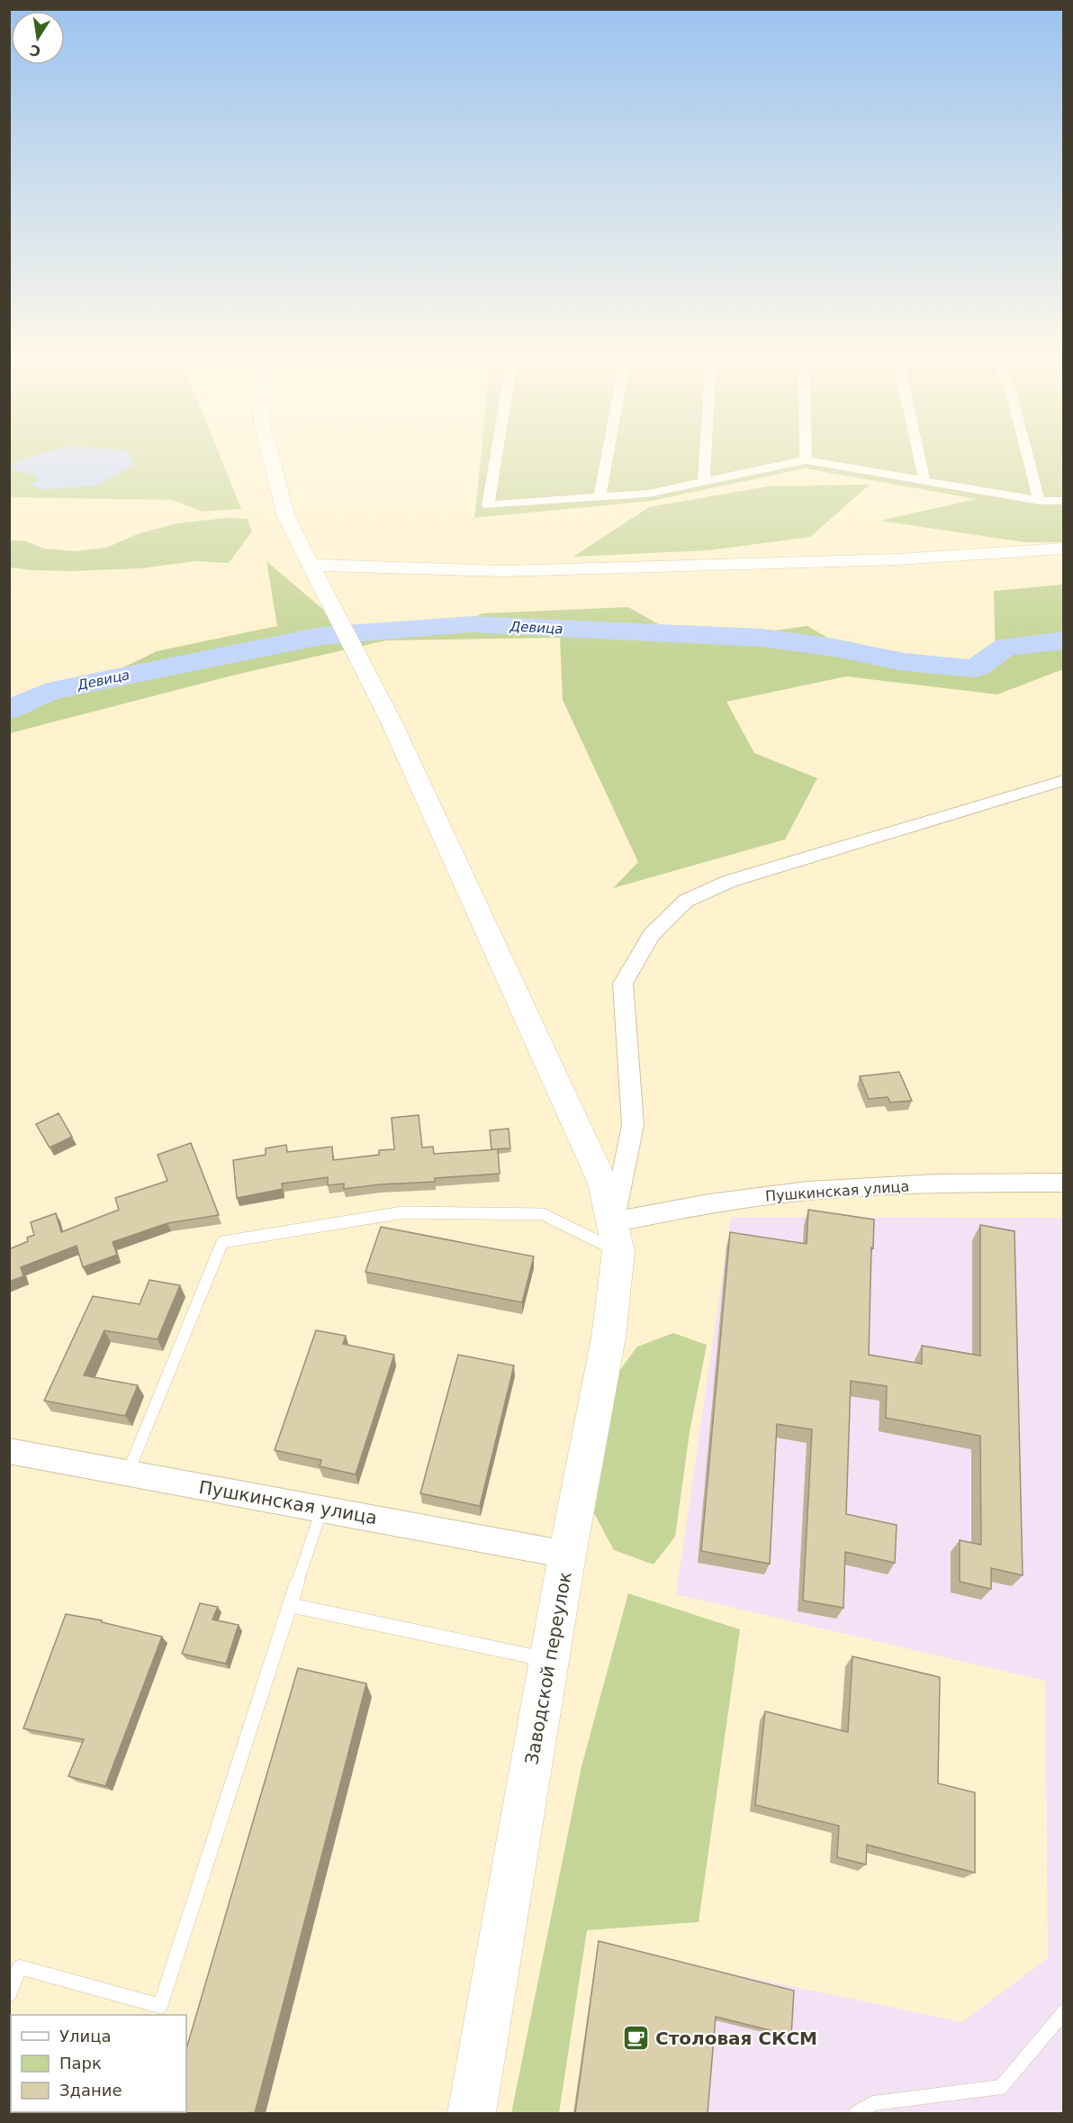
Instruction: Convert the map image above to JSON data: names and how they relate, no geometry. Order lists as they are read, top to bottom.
{
  "streets": {
    "street": ["Пушкинская улица", "Заводской переулок"]
  },
  "crossings": [
    ["Пушкинская улица", "Заводской переулок"]
  ],
  "water": ["Девица"],
  "places": {
    "cafe": ["Столовая СКСМ"]
  },
  "legend": ["Улица", "Парк", "Здание"],
  "north": "bottom"
}
